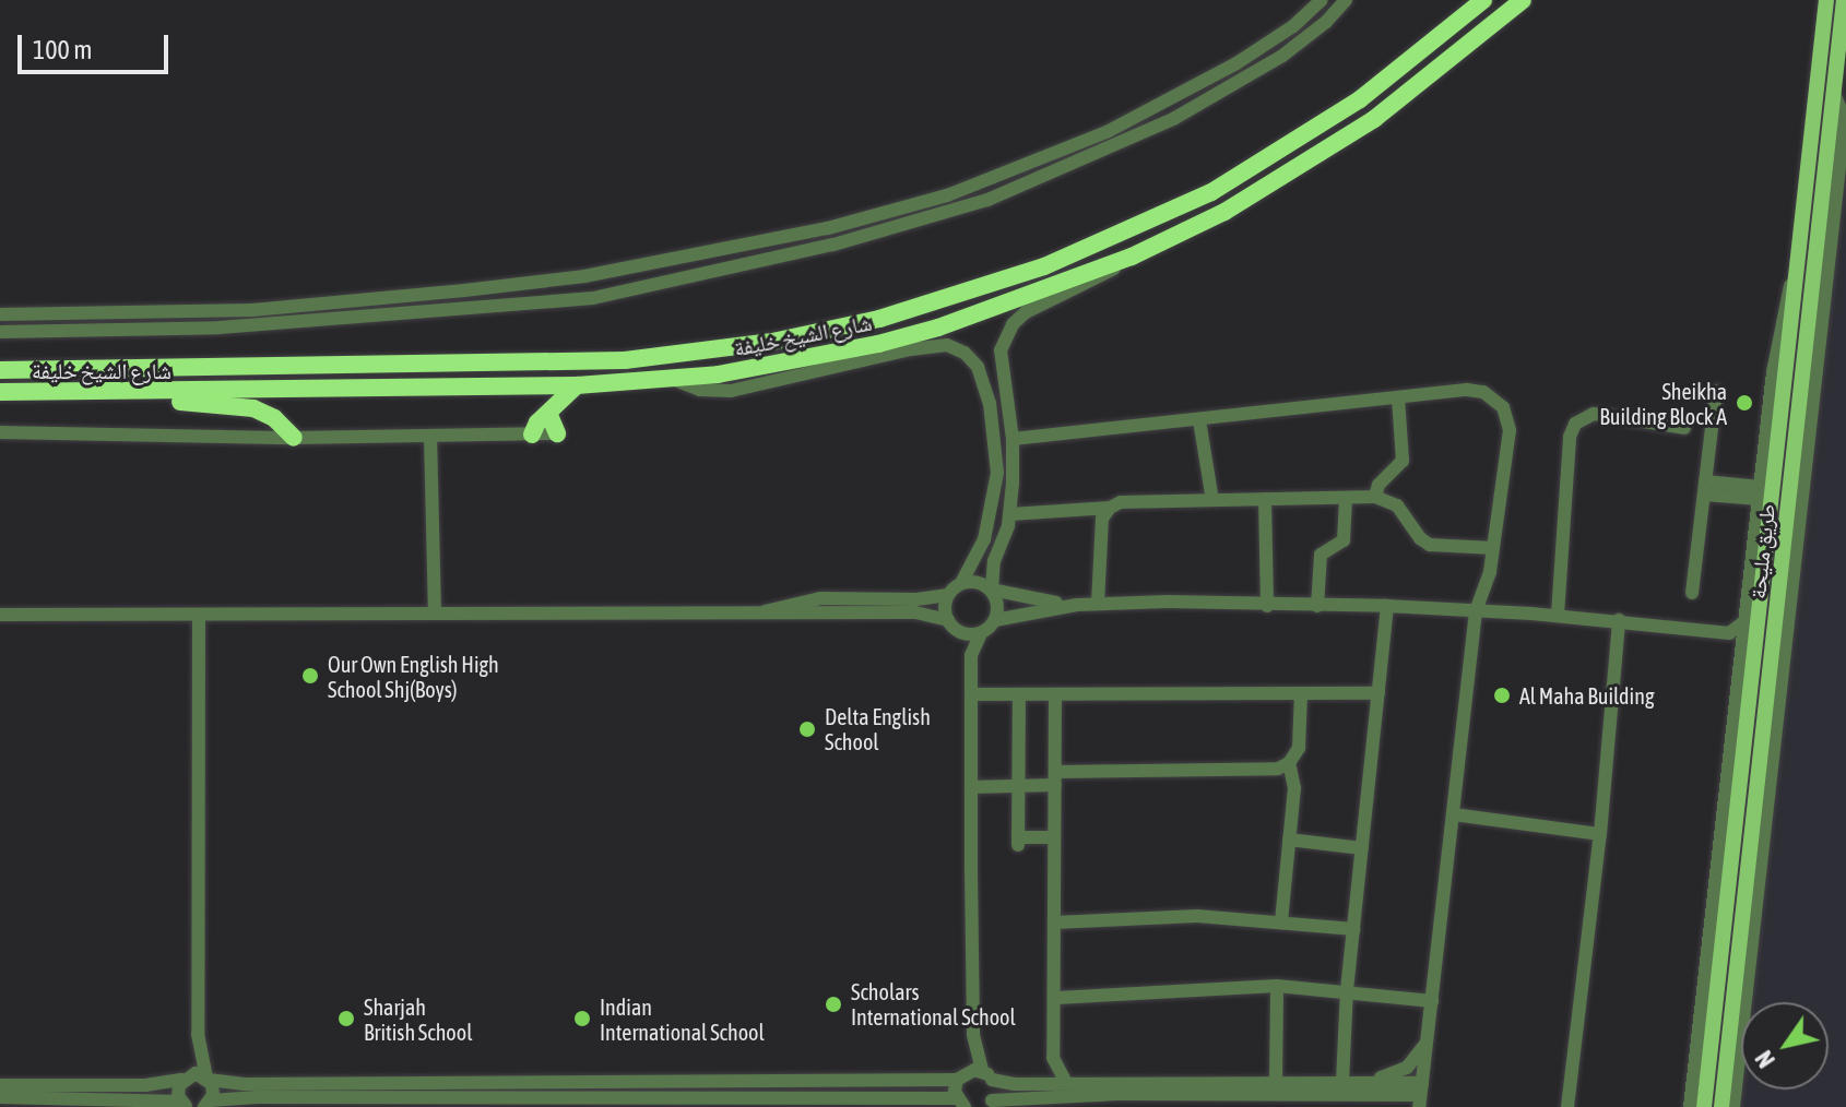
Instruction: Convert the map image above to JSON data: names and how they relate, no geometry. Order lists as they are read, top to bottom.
{
  "streets": {
    "highway": ["شارع الشيخ خليفة"],
    "main road": ["طريق مليحة"]
  },
  "places": [
    "Sheikha Building Block A",
    "Our Own English High School Shj(Boys)",
    "Al Maha Building",
    "Delta English School",
    "Scholars International School",
    "Sharjah British School",
    "Indian International School"
  ],
  "scale_bar": "100 m",
  "north": "bottom left"
}
